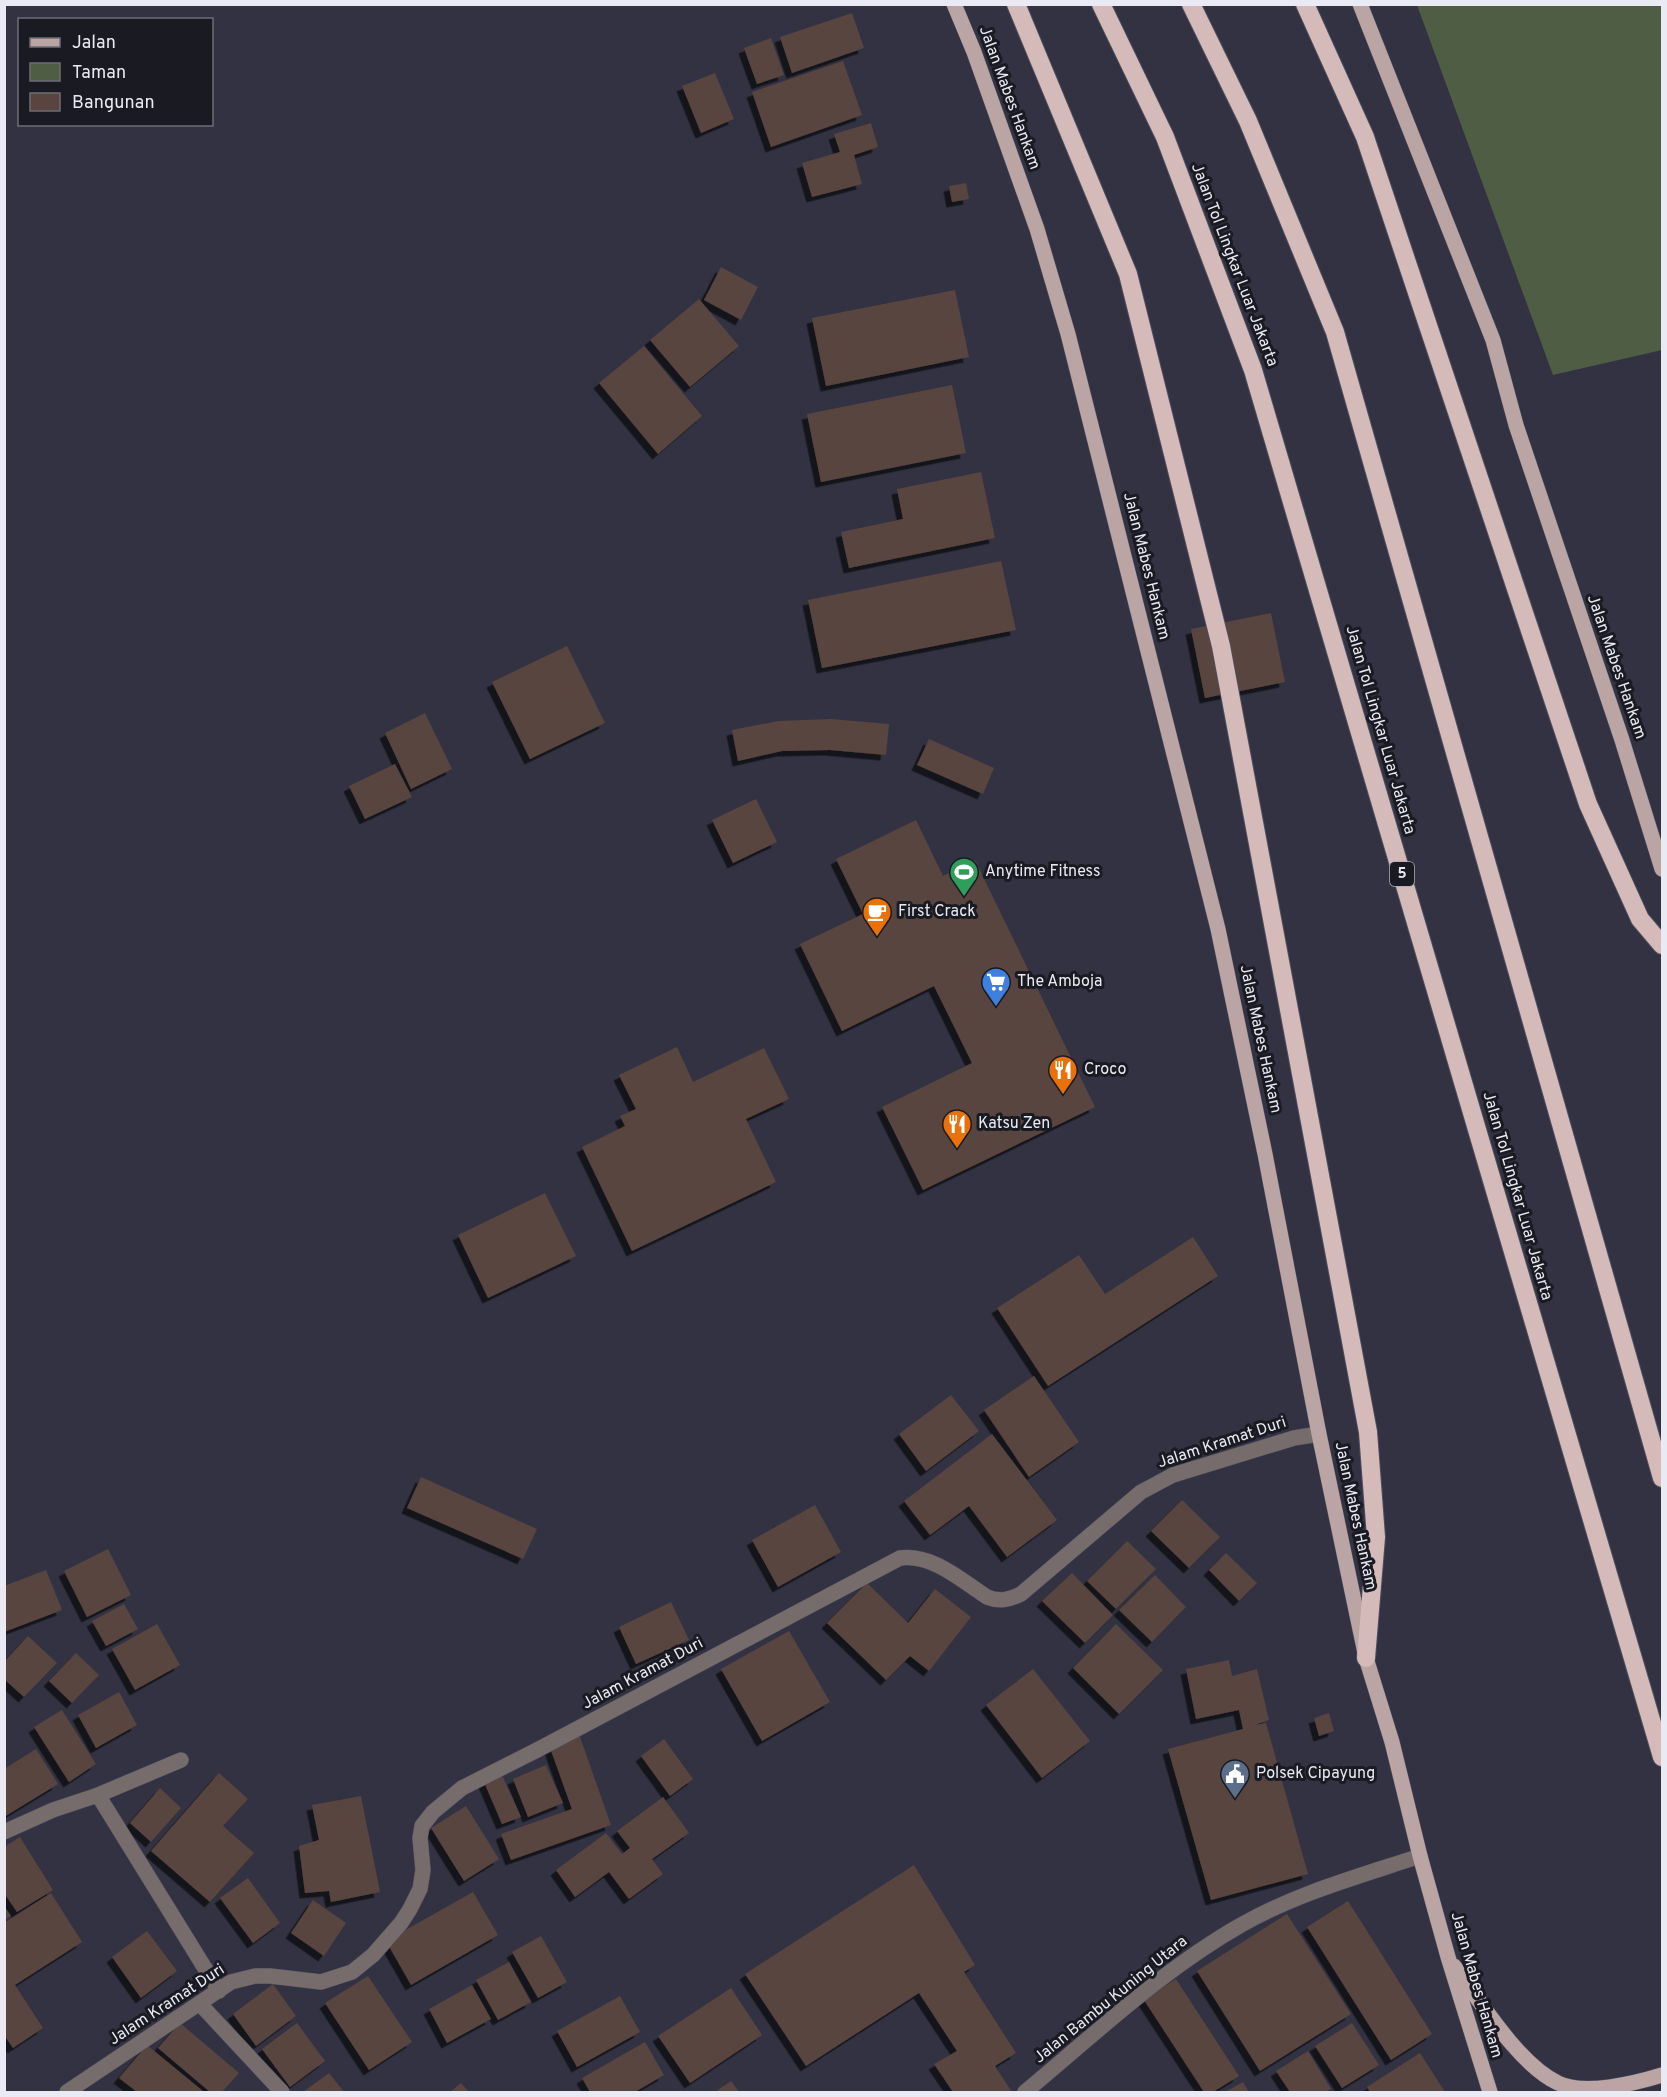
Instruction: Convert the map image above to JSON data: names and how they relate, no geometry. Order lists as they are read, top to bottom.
{
  "streets": {
    "highway": ["Jalan Tol Lingkar Luar Jakarta", "5"],
    "main road": ["Jalan Mabes Hankam"],
    "street": ["Jalam Kramat Duri", "Jalan Bambu Kuning Utara"]
  },
  "crossings": [
    ["Jalan Mabes Hankam", "Jalam Kramat Duri"],
    ["Jalan Mabes Hankam", "Jalan Bambu Kuning Utara"]
  ],
  "places": {
    "sports": ["Anytime Fitness"],
    "cafe": ["First Crack"],
    "supermarket": ["The Amboja"],
    "restaurant": ["Croco", "Katsu Zen"],
    "public building": ["Polsek Cipayung"]
  },
  "legend": ["Jalan", "Taman", "Bangunan"]
}
